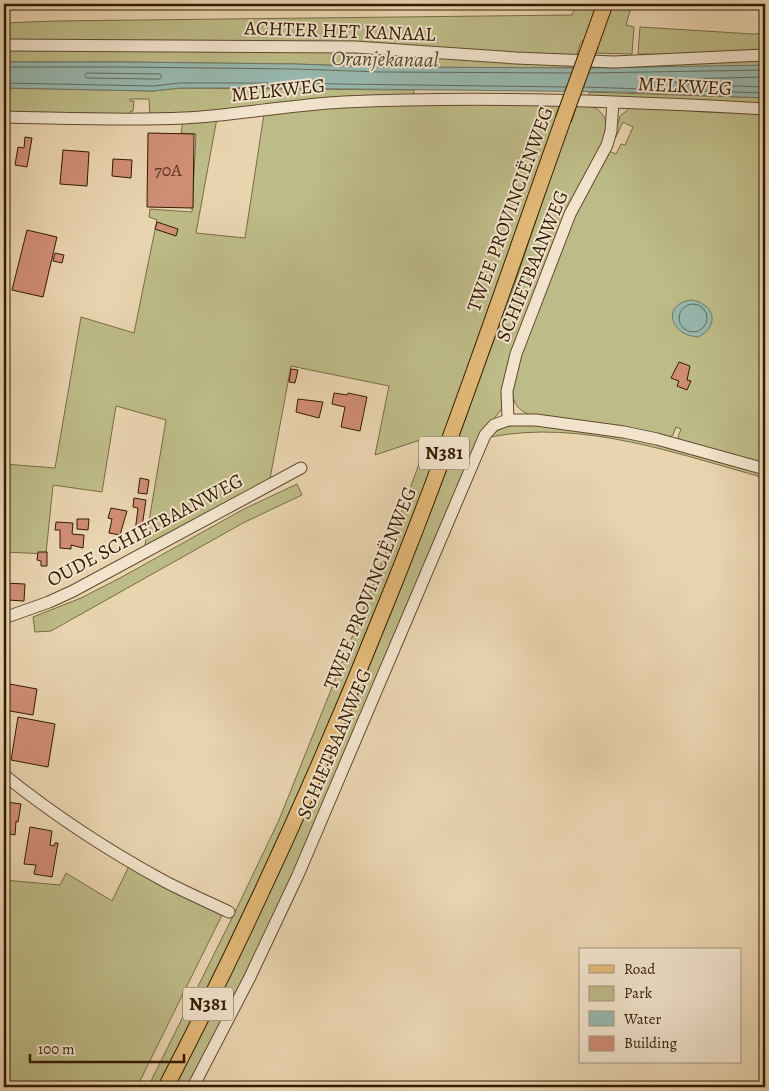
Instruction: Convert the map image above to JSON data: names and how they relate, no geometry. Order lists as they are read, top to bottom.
{
  "streets": {
    "main road": ["TWEE PROVINCIËNWEG", "N381"],
    "street": [
      "ACHTER HET KANAAL",
      "MELKWEG",
      "SCHIETBAANWEG",
      "OUDE SCHIETBAANWEG"
    ]
  },
  "crossings": [
    ["MELKWEG", "SCHIETBAANWEG"]
  ],
  "water": ["Oranjekanaal"],
  "house_numbers": ["70A"],
  "legend": [
    "Road",
    "Park",
    "Water",
    "Building"
  ],
  "scale_bar": "100 m"
}
